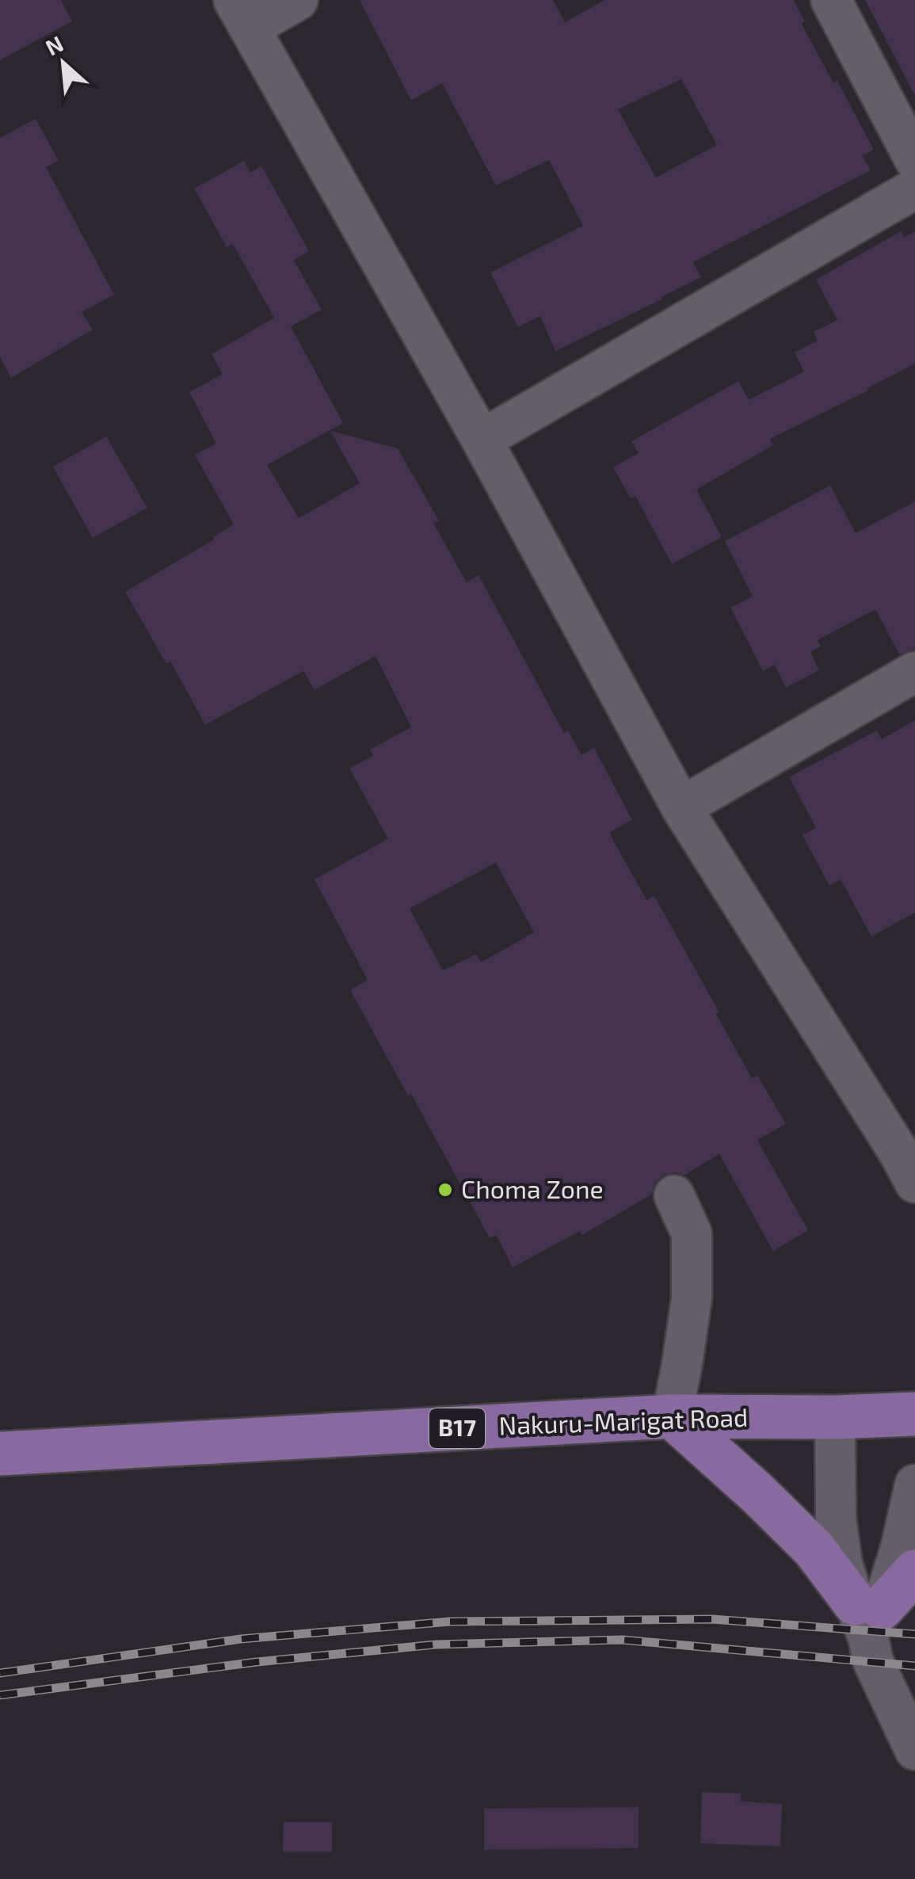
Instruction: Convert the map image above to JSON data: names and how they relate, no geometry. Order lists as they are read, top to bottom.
{
  "streets": {
    "main road": ["Nakuru-Marigat Road", "B17"]
  },
  "places": ["Choma Zone"],
  "north": "top left"
}
